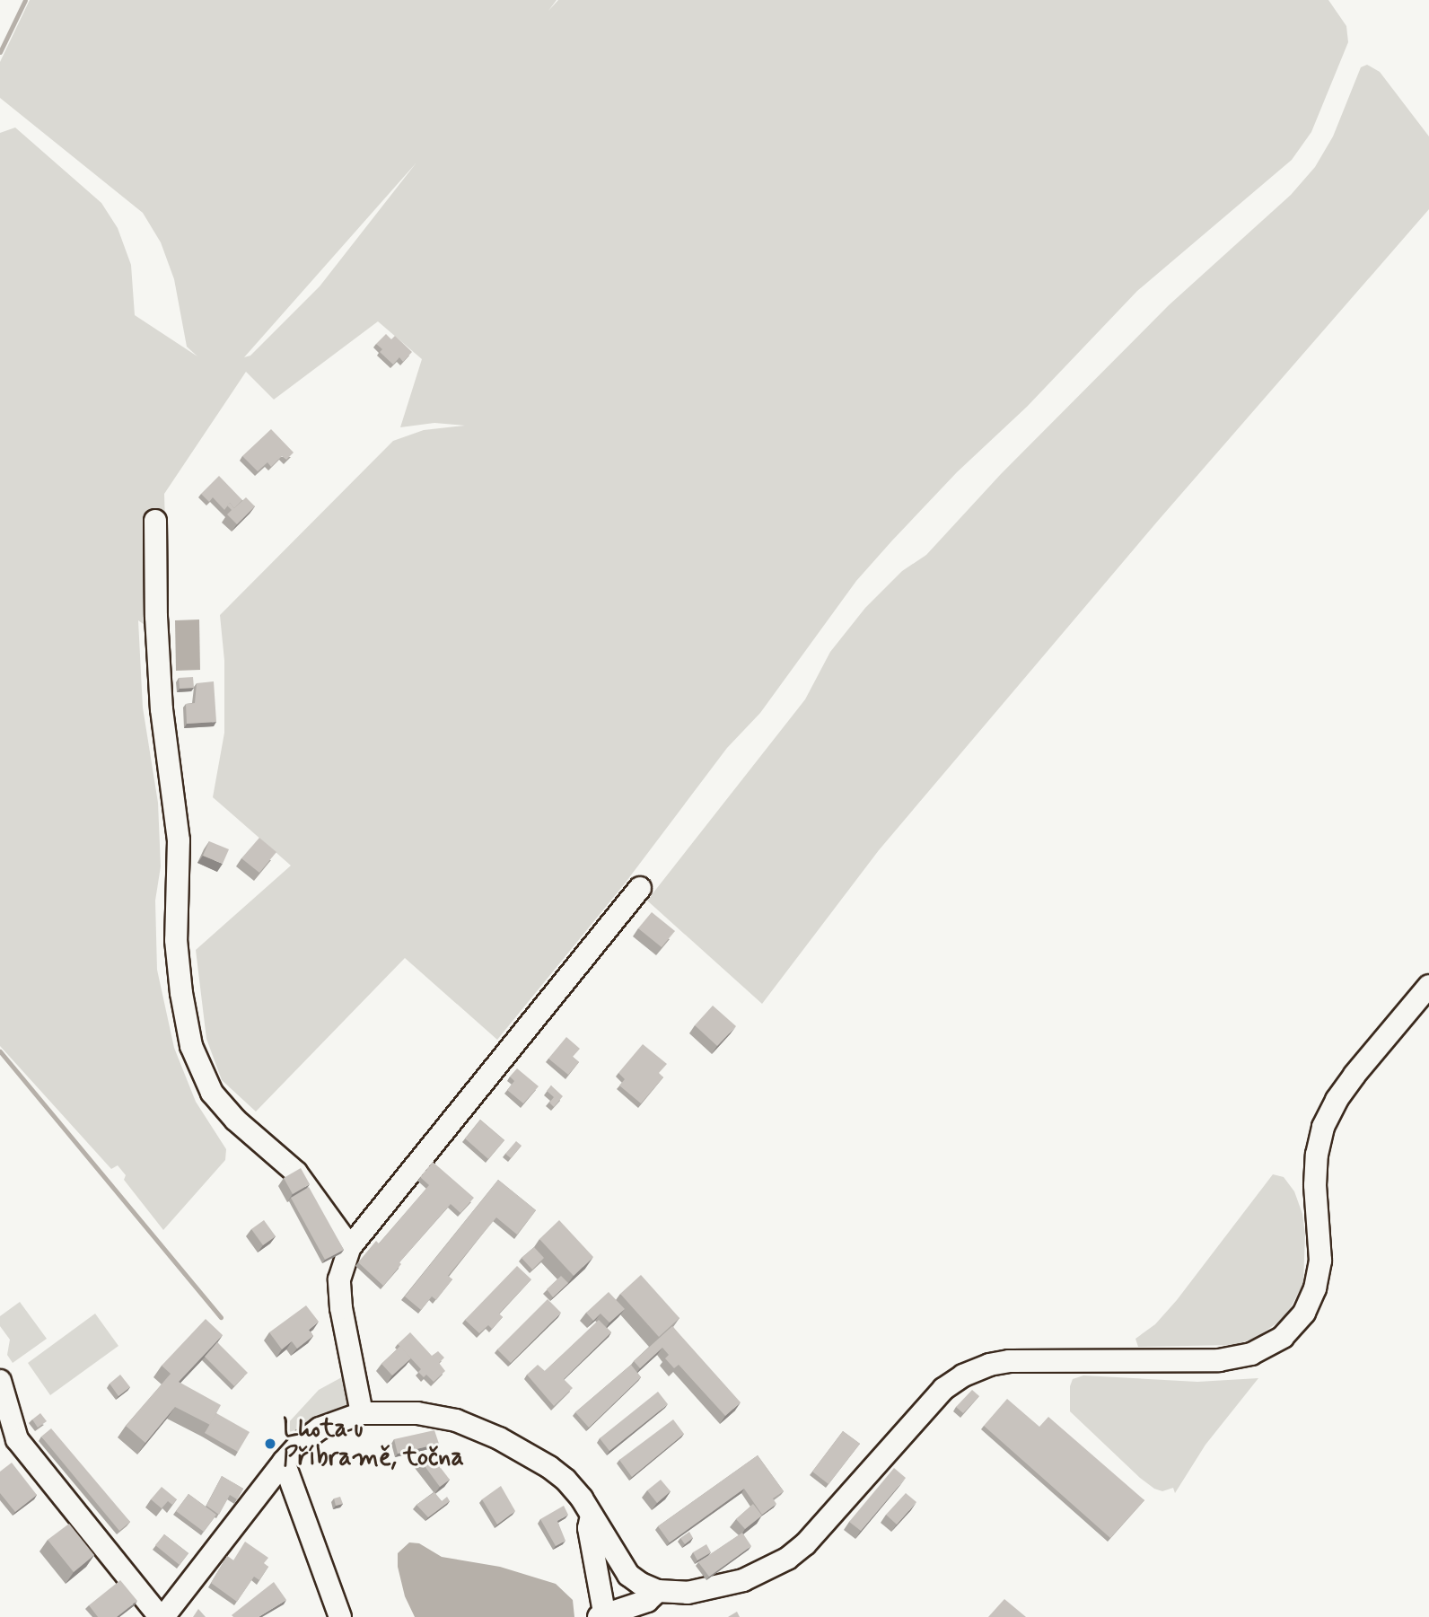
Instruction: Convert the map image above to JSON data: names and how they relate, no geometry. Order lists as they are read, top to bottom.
{
  "places": ["Lhota u Příbramě, točna"]
}
